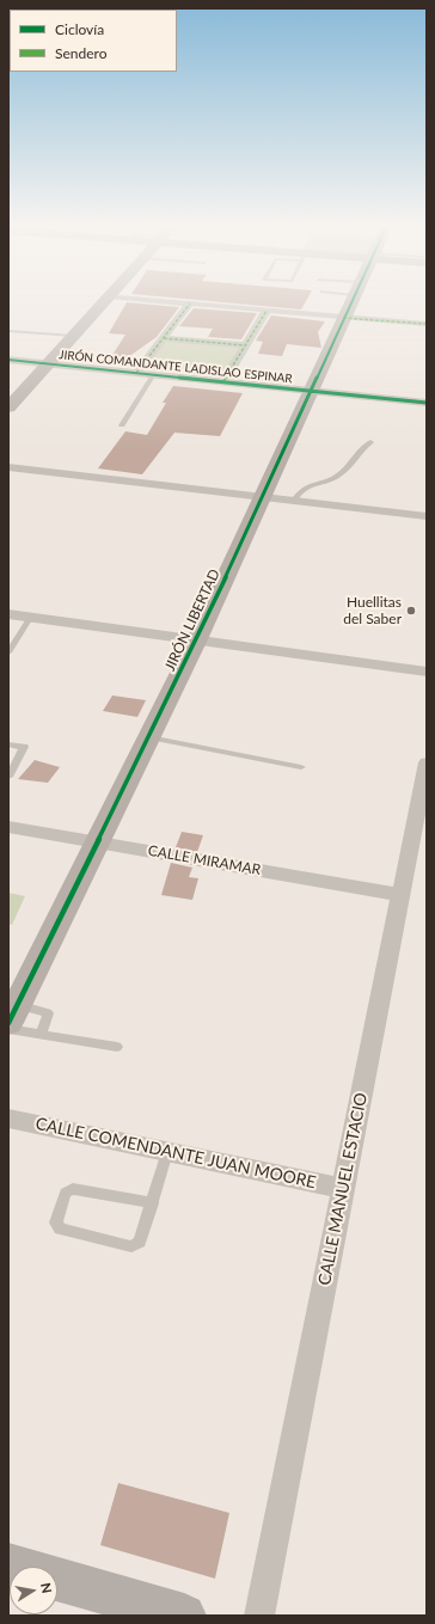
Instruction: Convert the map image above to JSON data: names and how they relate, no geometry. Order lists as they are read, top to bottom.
{
  "streets": {
    "street": [
      "JIRÓN COMANDANTE LADISLAO ESPINAR",
      "JIRÓN LIBERTAD",
      "CALLE MIRAMAR",
      "CALLE COMENDANTE JUAN MOORE",
      "CALLE MANUEL ESTACIO"
    ]
  },
  "crossings": [
    ["JIRÓN COMANDANTE LADISLAO ESPINAR", "JIRÓN LIBERTAD"],
    ["JIRÓN LIBERTAD", "CALLE MIRAMAR"],
    ["CALLE MIRAMAR", "CALLE MANUEL ESTACIO"],
    ["CALLE COMENDANTE JUAN MOORE", "CALLE MANUEL ESTACIO"]
  ],
  "places": ["Huellitas del Saber"],
  "legend": ["Ciclovía", "Sendero"],
  "north": "right"
}
